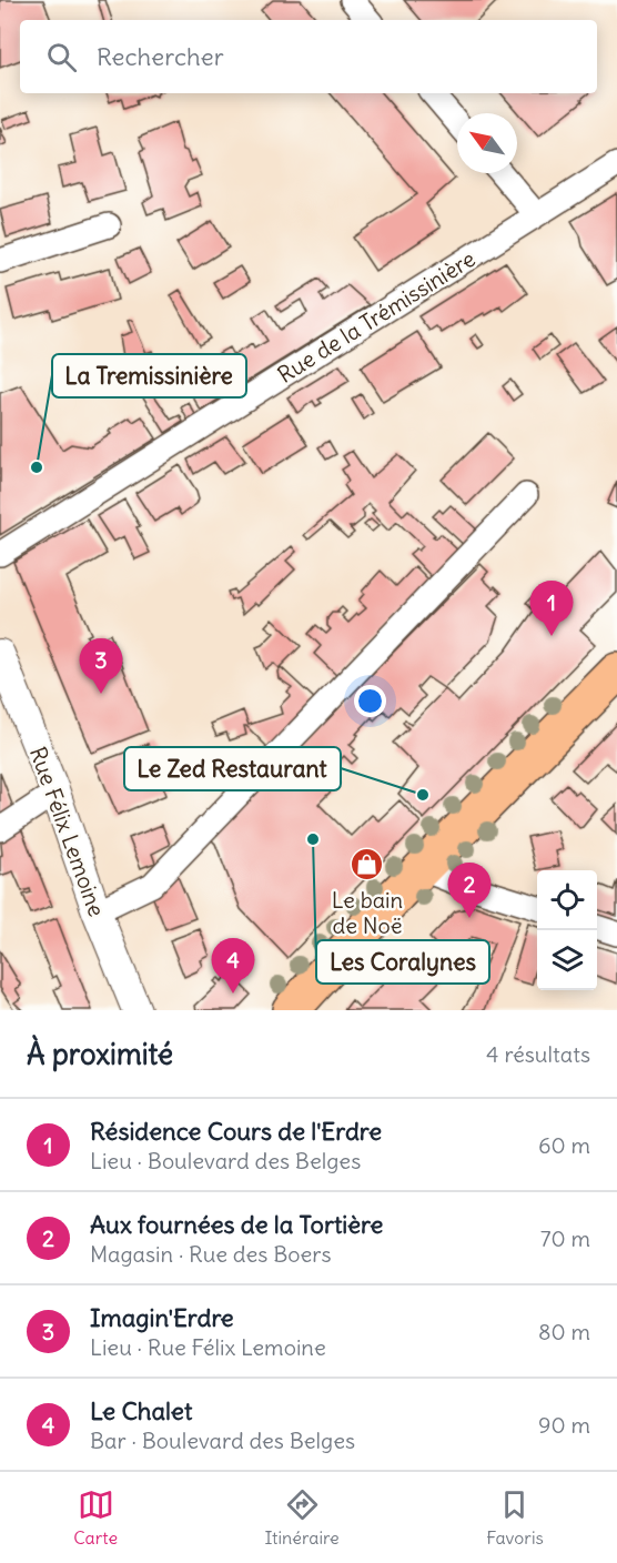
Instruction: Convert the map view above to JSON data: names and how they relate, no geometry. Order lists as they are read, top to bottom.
{
  "streets": {
    "street": ["Rue de la Trémissinière", "Rue Félix Lemoine"]
  },
  "places": {
    "other": ["La Tremissinière", "Le Zed Restaurant", "Les Coralynes"],
    "shop": ["Le bain de Noë"]
  },
  "north": "top left",
  "page": {
    "search": "Rechercher",
    "pins": [
      "1",
      "3",
      "2",
      "4"
    ],
    "heading": ["À proximité", "4 résultats"],
    "list": [
      {
        "mark": "1",
        "name": "Résidence Cours de l'Erdre",
        "note": "Lieu · Boulevard des Belges",
        "value": "60 m"
      },
      {
        "mark": "2",
        "name": "Aux fournées de la Tortière",
        "note": "Magasin · Rue des Boers",
        "value": "70 m"
      },
      {
        "mark": "3",
        "name": "Imagin'Erdre",
        "note": "Lieu · Rue Félix Lemoine",
        "value": "80 m"
      },
      {
        "mark": "4",
        "name": "Le Chalet",
        "note": "Bar · Boulevard des Belges",
        "value": "90 m"
      }
    ],
    "nav": ["Carte", "Itinéraire", "Favoris"]
  }
}
